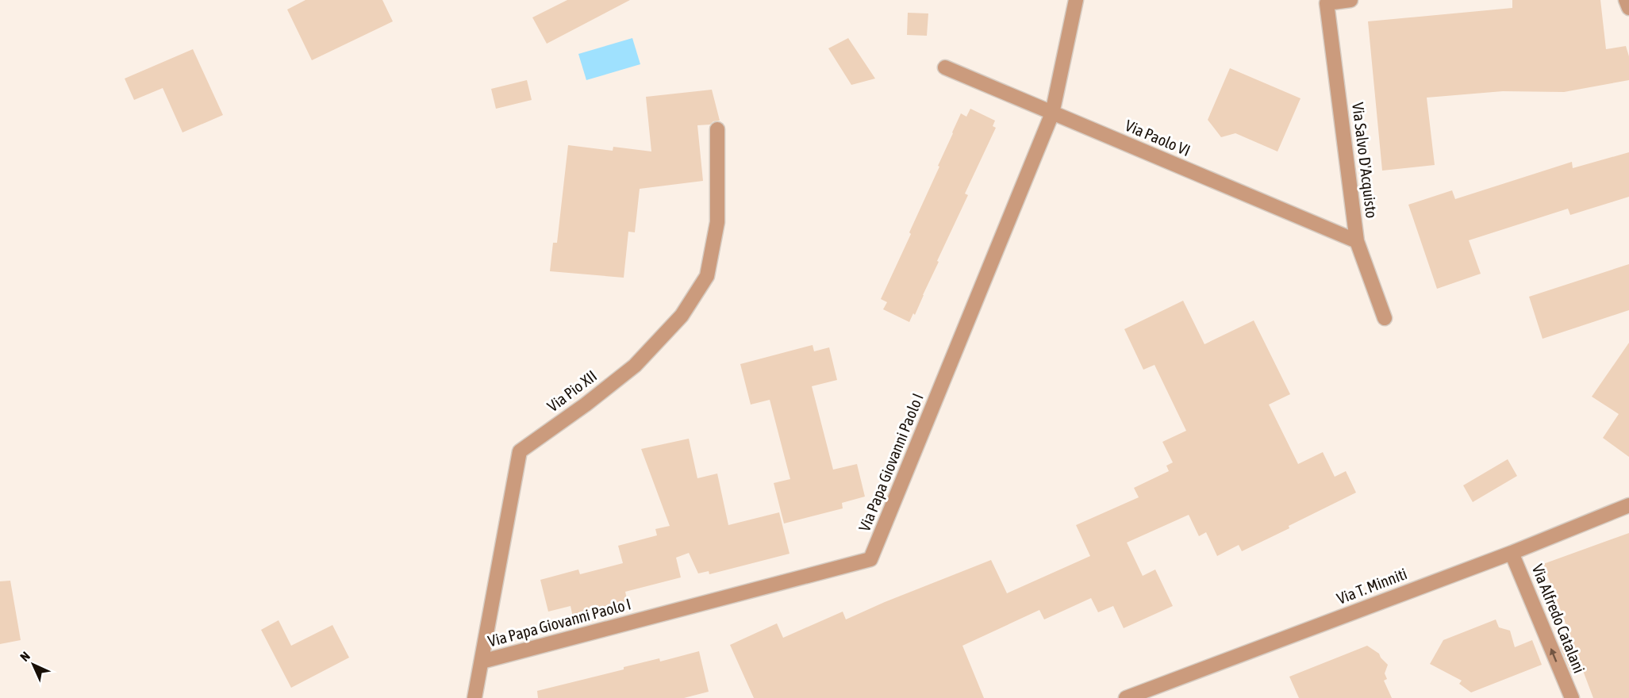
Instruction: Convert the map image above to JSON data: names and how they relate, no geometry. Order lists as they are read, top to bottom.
{
  "streets": {
    "street": [
      "Via Paolo VI",
      "Via Salvo D'Acquisto",
      "Via Pio XII",
      "Via Papa Giovanni Paolo I",
      "Via T. Minniti",
      "Via Alfredo Catalani"
    ]
  },
  "crossings": [
    ["Via Paolo VI", "Via Salvo D'Acquisto"],
    ["Via Paolo VI", "Via Papa Giovanni Paolo I"],
    ["Via Pio XII", "Via Papa Giovanni Paolo I"],
    ["Via T. Minniti", "Via Alfredo Catalani"]
  ],
  "one_way": ["Via Alfredo Catalani"],
  "north": "top left"
}
